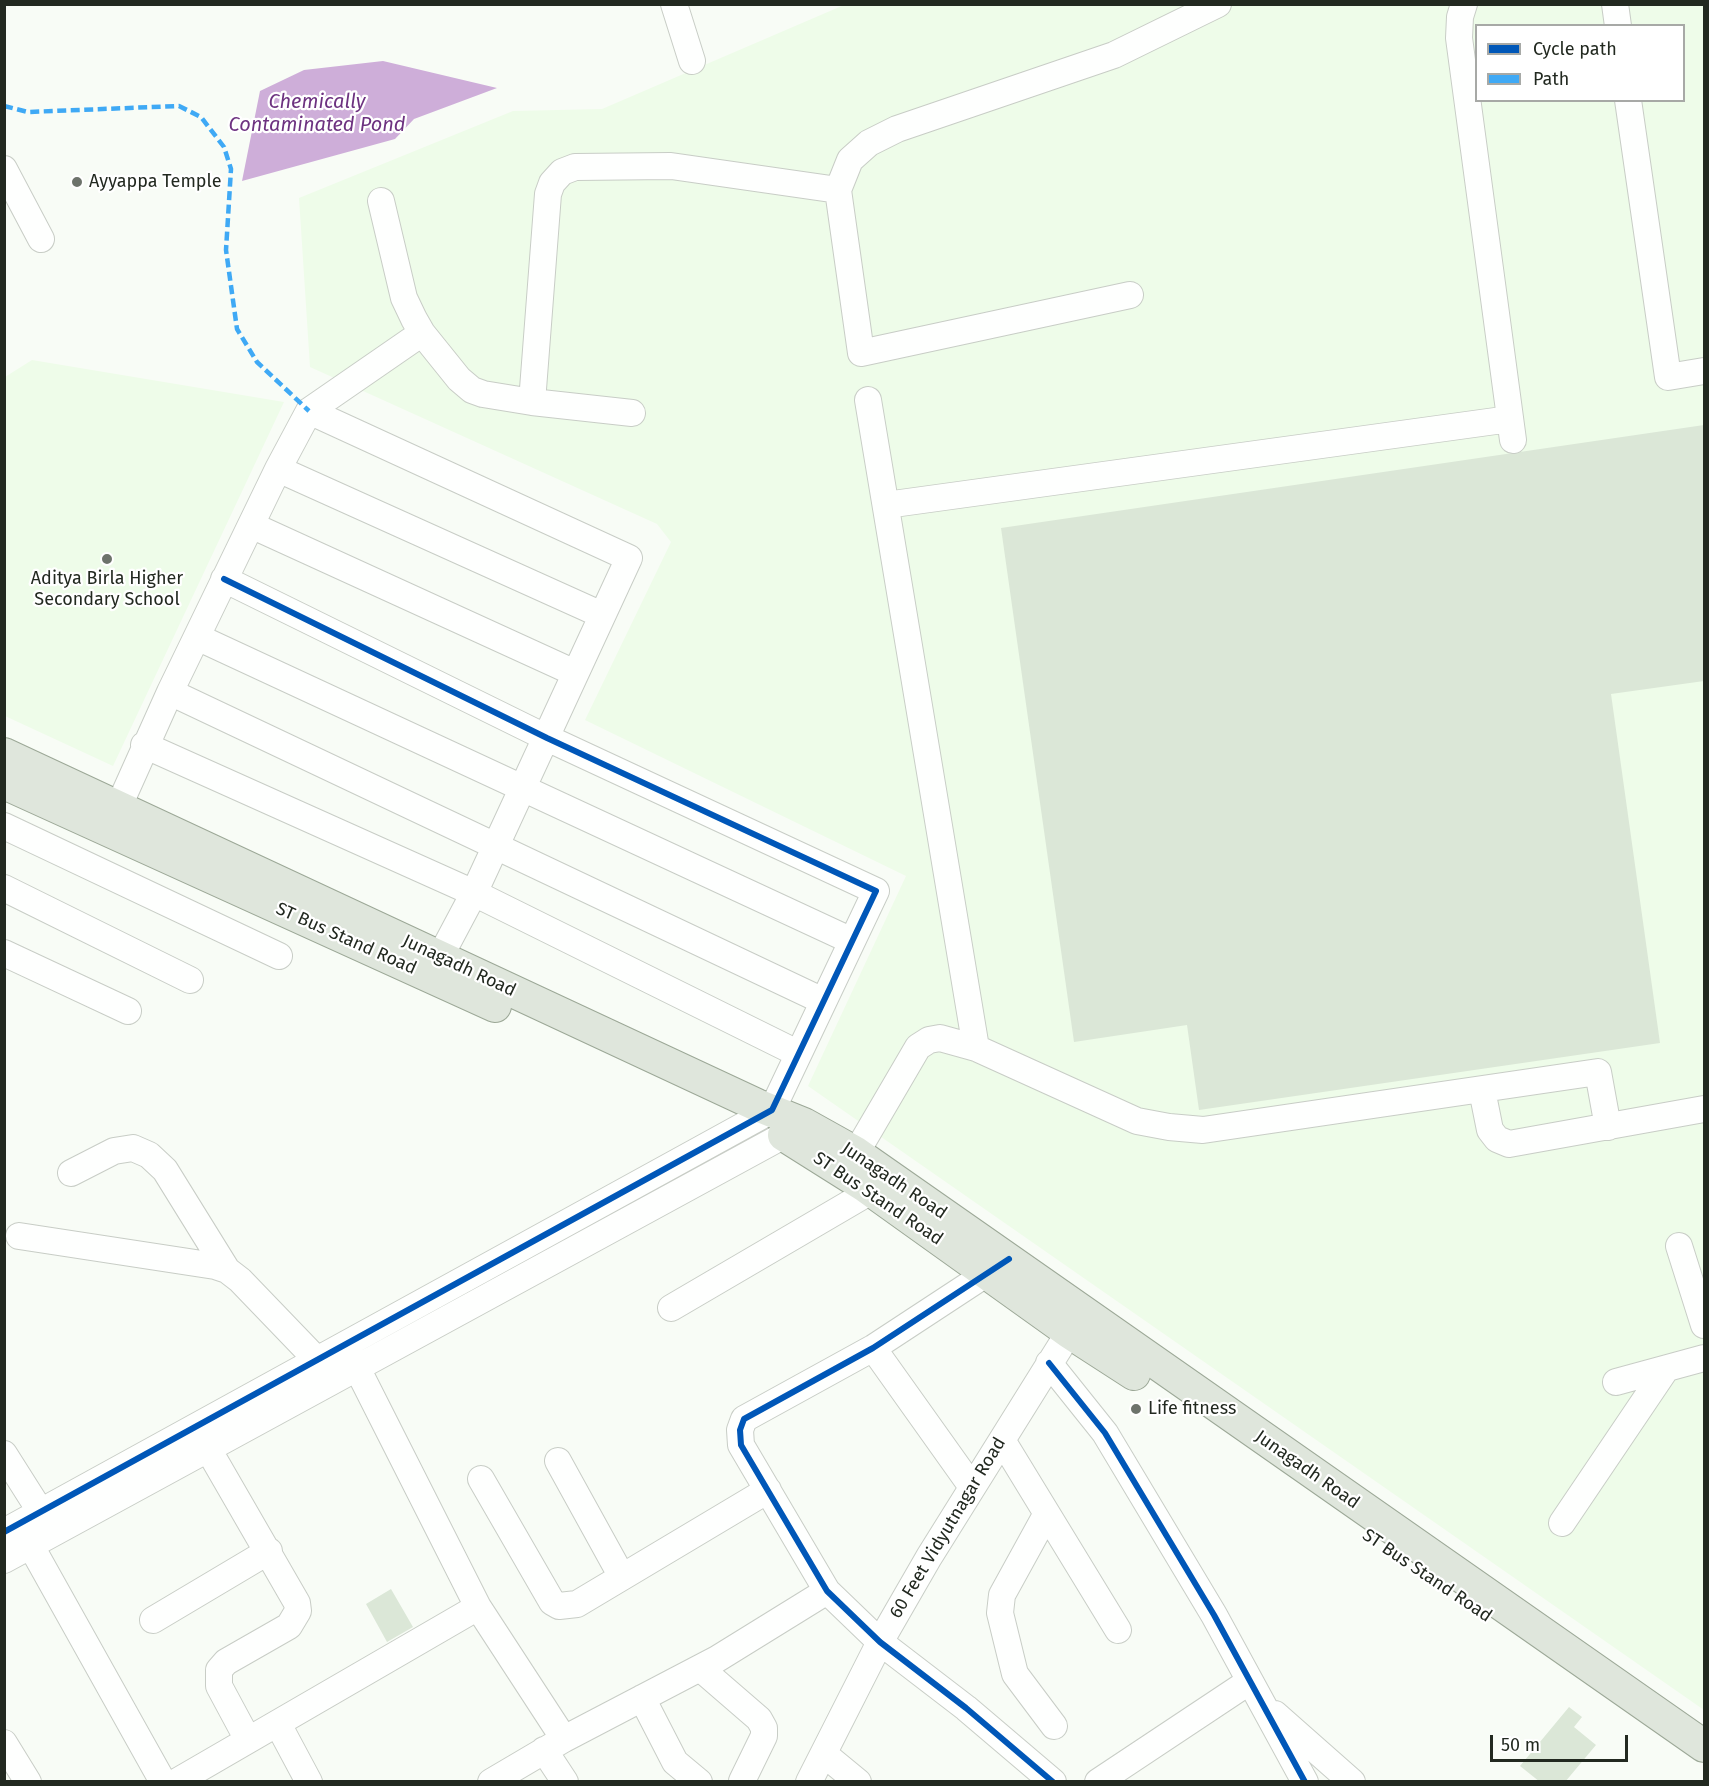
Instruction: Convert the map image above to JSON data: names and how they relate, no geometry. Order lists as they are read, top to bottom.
{
  "streets": {
    "main road": ["ST Bus Stand Road", "Junagadh Road"],
    "street": ["60 Feet Vidyutnagar Road"]
  },
  "crossings": [
    ["ST Bus Stand Road", "Junagadh Road"],
    ["ST Bus Stand Road", "60 Feet Vidyutnagar Road"],
    ["Junagadh Road", "60 Feet Vidyutnagar Road"]
  ],
  "water": ["Chemically Contaminated Pond"],
  "places": ["Ayyappa Temple", "Aditya Birla Higher Secondary School", "Life fitness"],
  "legend": ["Cycle path", "Path"],
  "scale_bar": "50 m"
}
